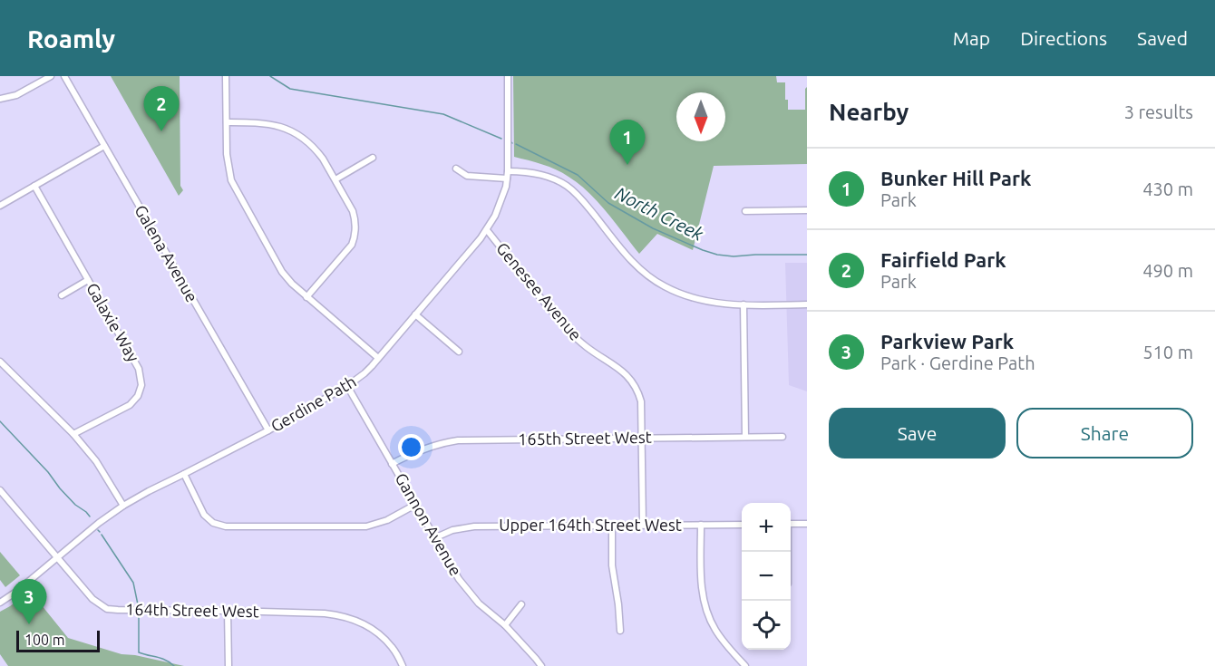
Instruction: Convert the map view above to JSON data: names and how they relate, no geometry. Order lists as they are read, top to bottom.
{
  "streets": {
    "street": [
      "Galena Avenue",
      "Genesee Avenue",
      "Galaxie Way",
      "Gerdine Path",
      "165th Street West",
      "Gannon Avenue",
      "Upper 164th Street West",
      "164th Street West"
    ]
  },
  "crossings": [
    ["Galena Avenue", "Gerdine Path"],
    ["Genesee Avenue", "Gerdine Path"],
    ["Genesee Avenue", "165th Street West"],
    ["Genesee Avenue", "Upper 164th Street West"],
    ["Gerdine Path", "Gannon Avenue"],
    ["Gerdine Path", "164th Street West"],
    ["165th Street West", "Gannon Avenue"],
    ["Gannon Avenue", "Upper 164th Street West"]
  ],
  "water": ["North Creek"],
  "scale_bar": "100 m",
  "north": "bottom",
  "page": {
    "header": "Roamly",
    "nav": ["Map", "Directions", "Saved"],
    "heading": ["Nearby", "3 results"],
    "pins": ["2", "1", "3"],
    "list": [
      {
        "mark": "1",
        "name": "Bunker Hill Park",
        "note": "Park",
        "value": "430 m"
      },
      {
        "mark": "2",
        "name": "Fairfield Park",
        "note": "Park",
        "value": "490 m"
      },
      {
        "mark": "3",
        "name": "Parkview Park",
        "note": "Park · Gerdine Path",
        "value": "510 m"
      }
    ],
    "buttons": ["Save", "Share"],
    "map_buttons": ["+", "−"],
    "scale": "100 m"
  }
}
